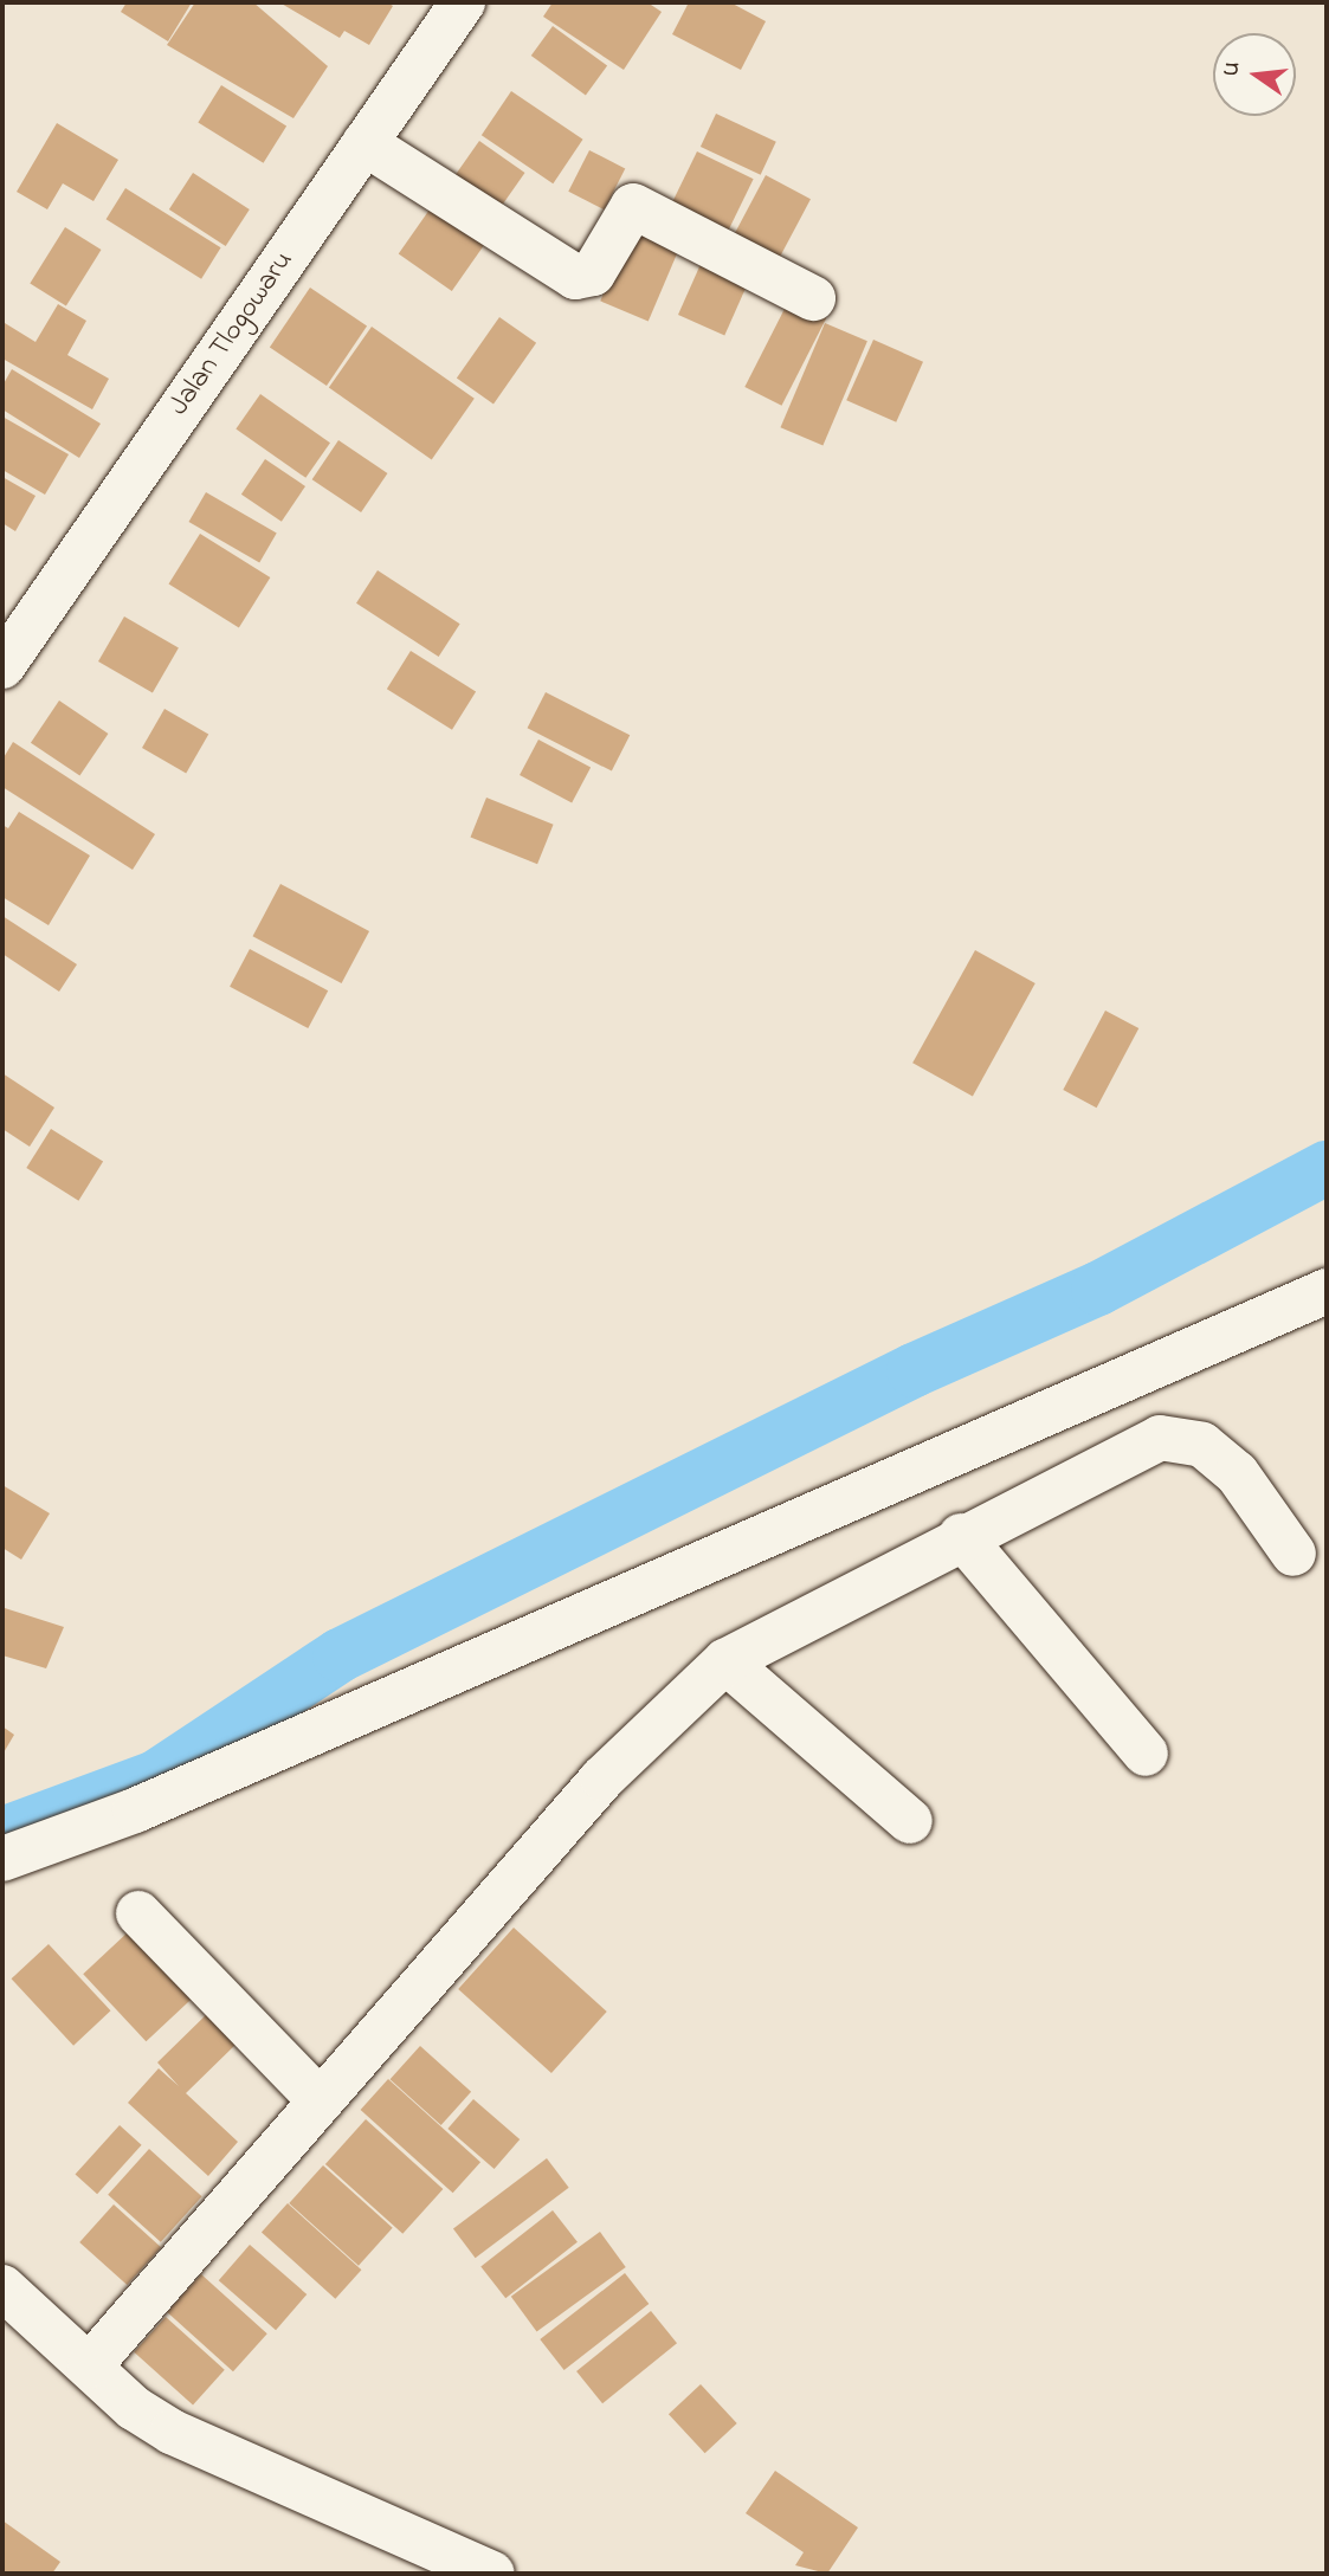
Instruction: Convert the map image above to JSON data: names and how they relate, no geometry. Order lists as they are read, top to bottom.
{
  "streets": {
    "street": ["Jalan Tlogowaru"]
  },
  "north": "left"
}
